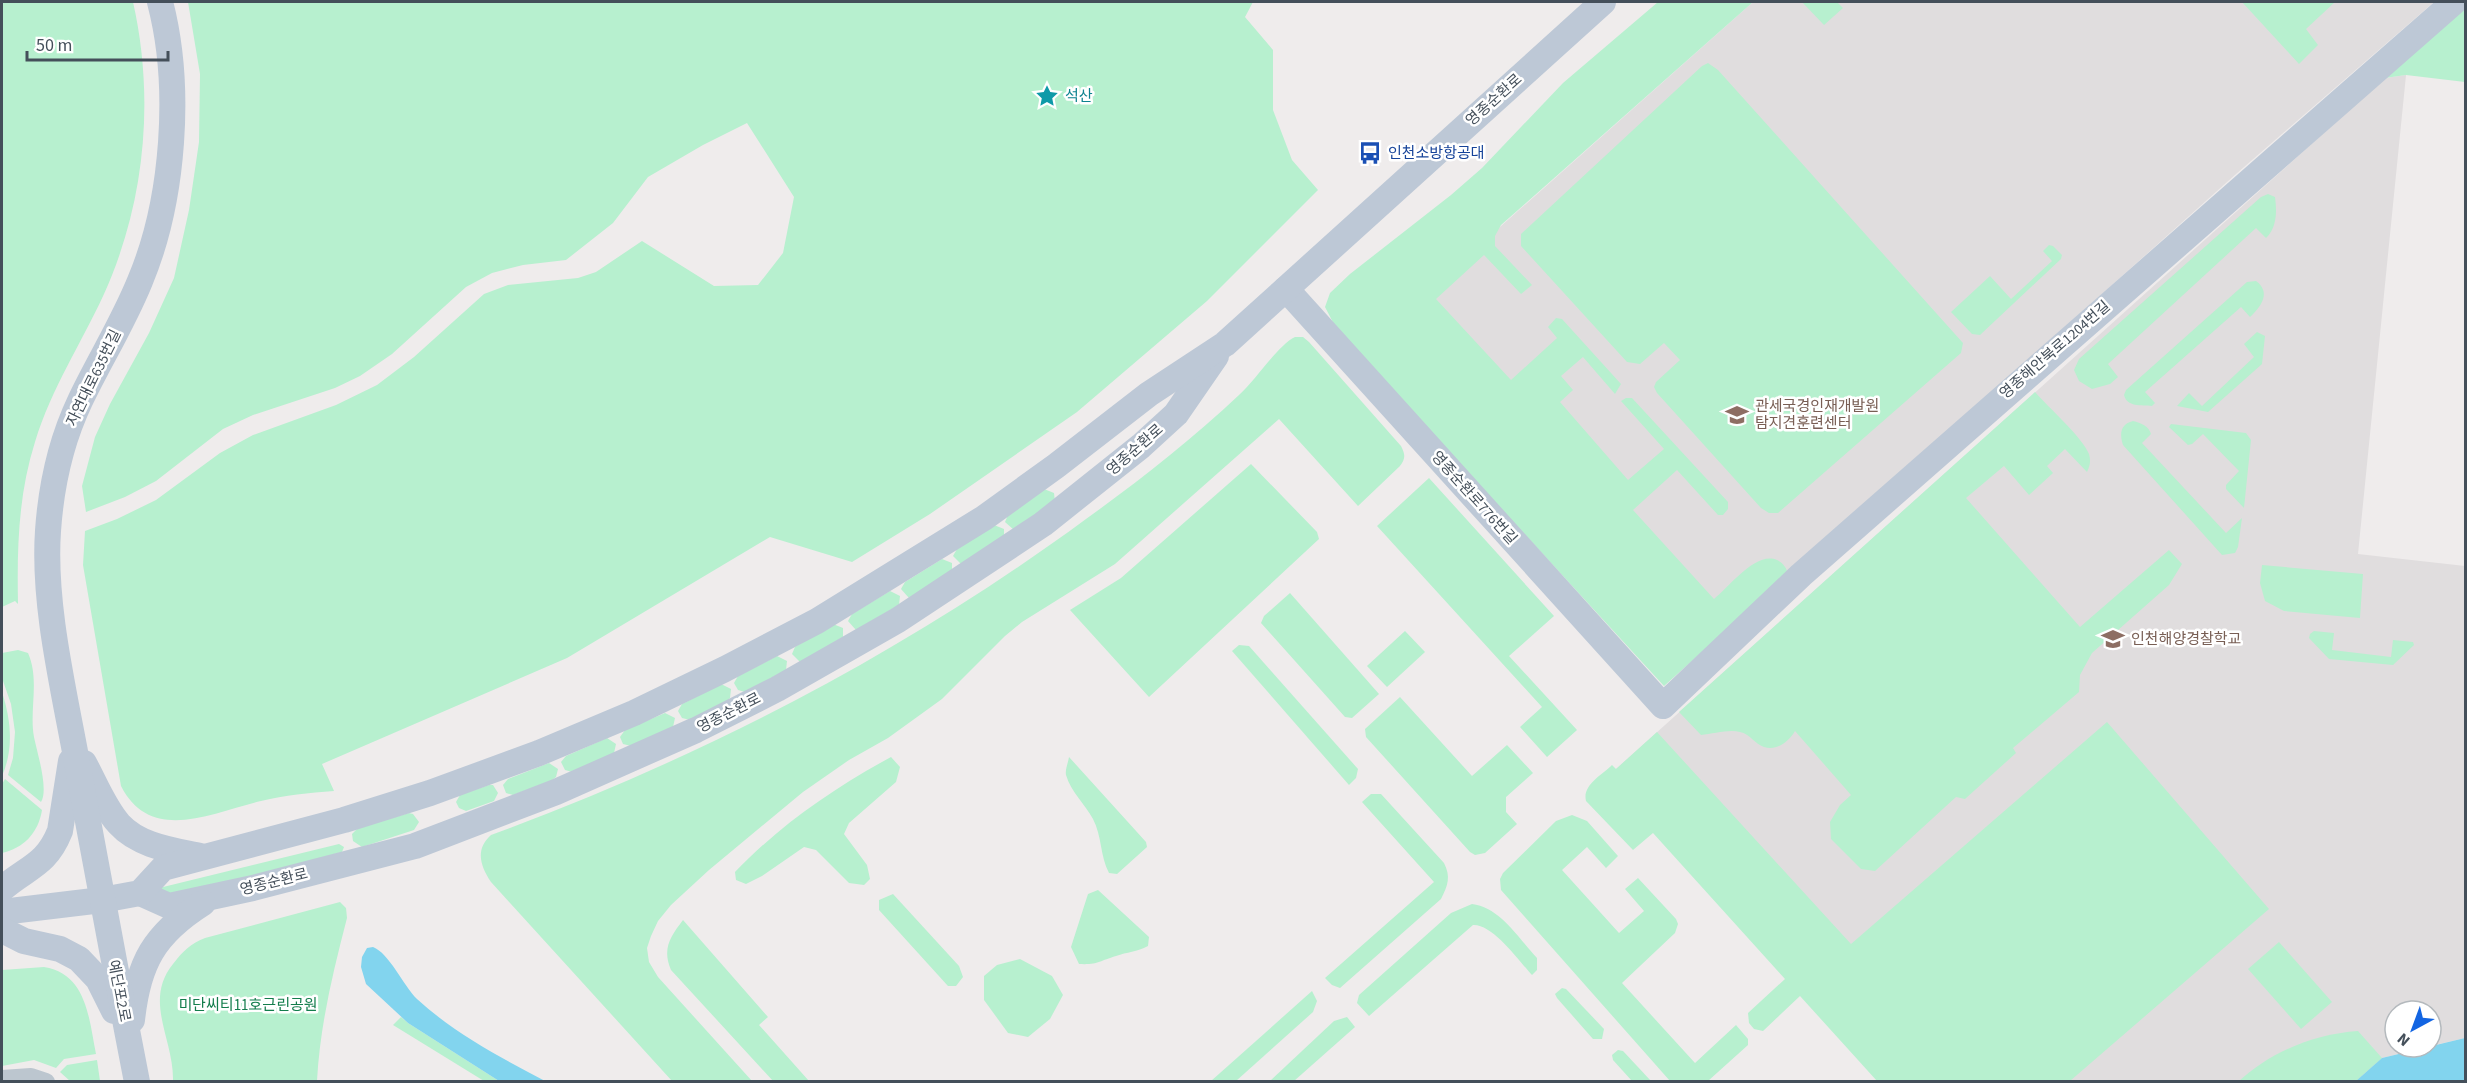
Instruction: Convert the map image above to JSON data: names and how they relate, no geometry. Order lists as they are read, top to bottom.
{
  "streets": {
    "street": [
      "영종순환로",
      "영종해안북로1204번길",
      "자연대로635번길",
      "영종순환로776번길",
      "예단포2로"
    ]
  },
  "crossings": [
    ["영종순환로", "영종순환로776번길"],
    ["영종해안북로1204번길", "영종순환로776번길"],
    ["자연대로635번길", "예단포2로"]
  ],
  "parks": ["미단씨티11호근린공원"],
  "places": {
    "place": ["석산"],
    "bus stop": ["인천소방항공대"],
    "school or university": ["관세국경인재개발원 탐지견훈련센터", "인천해양경찰학교"]
  },
  "scale_bar": "50 m",
  "north": "bottom left"
}
